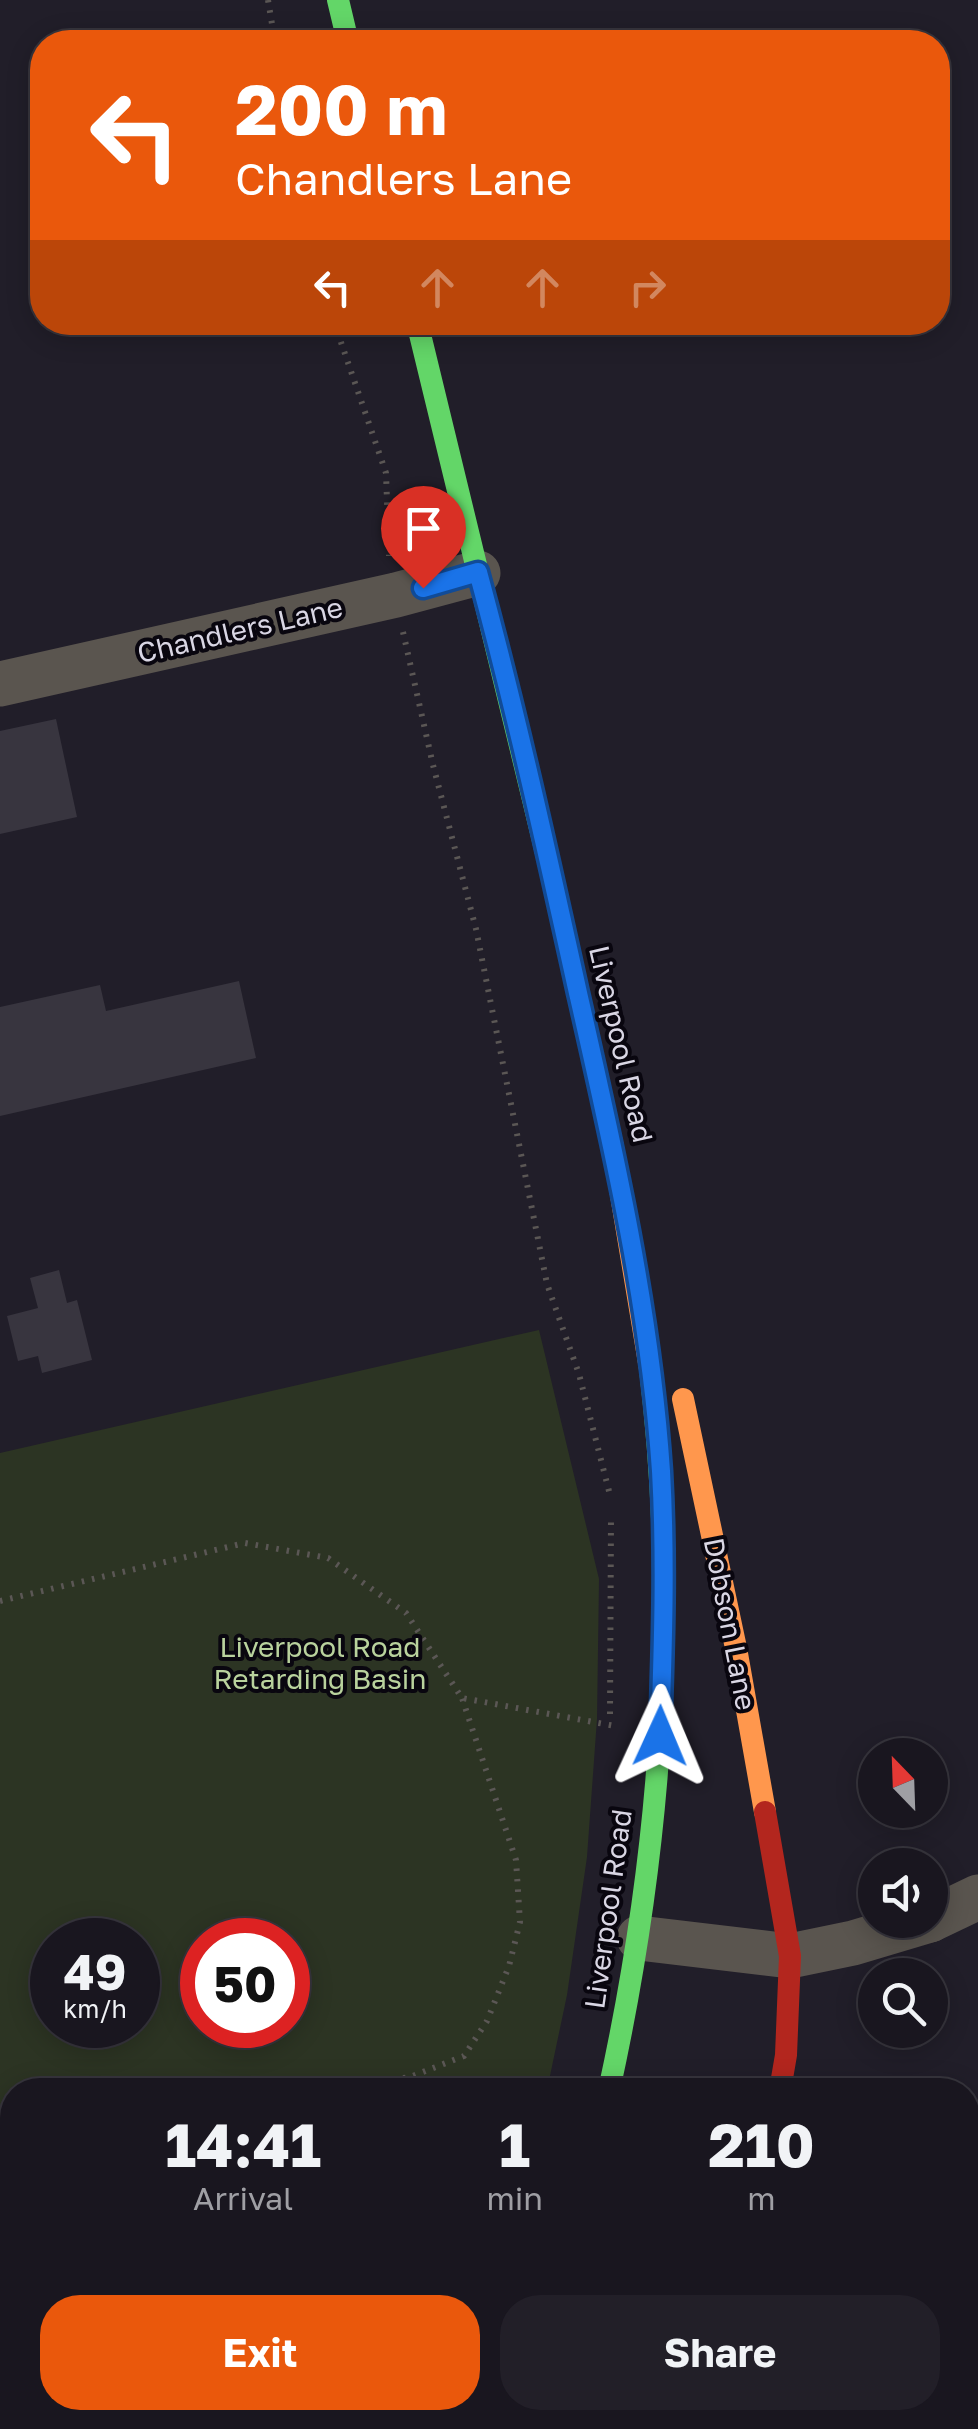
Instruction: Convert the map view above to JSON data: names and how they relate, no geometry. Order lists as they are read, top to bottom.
{
  "streets": {
    "main road": ["Liverpool Road", "Dobson Lane"],
    "street": ["Chandlers Lane"]
  },
  "crossings": [
    ["Chandlers Lane", "Liverpool Road"],
    ["Liverpool Road", "Dobson Lane"]
  ],
  "parks": ["Liverpool Road Retarding Basin"],
  "north": "top left",
  "page": {
    "turn": ["200 m", "Chandlers Lane"],
    "speed": "49 km/h",
    "limit": "50",
    "eta": [
      "14:41",
      "Arrival",
      "1",
      "min",
      "210",
      "m"
    ],
    "buttons": ["Exit", "Share"]
  }
}
